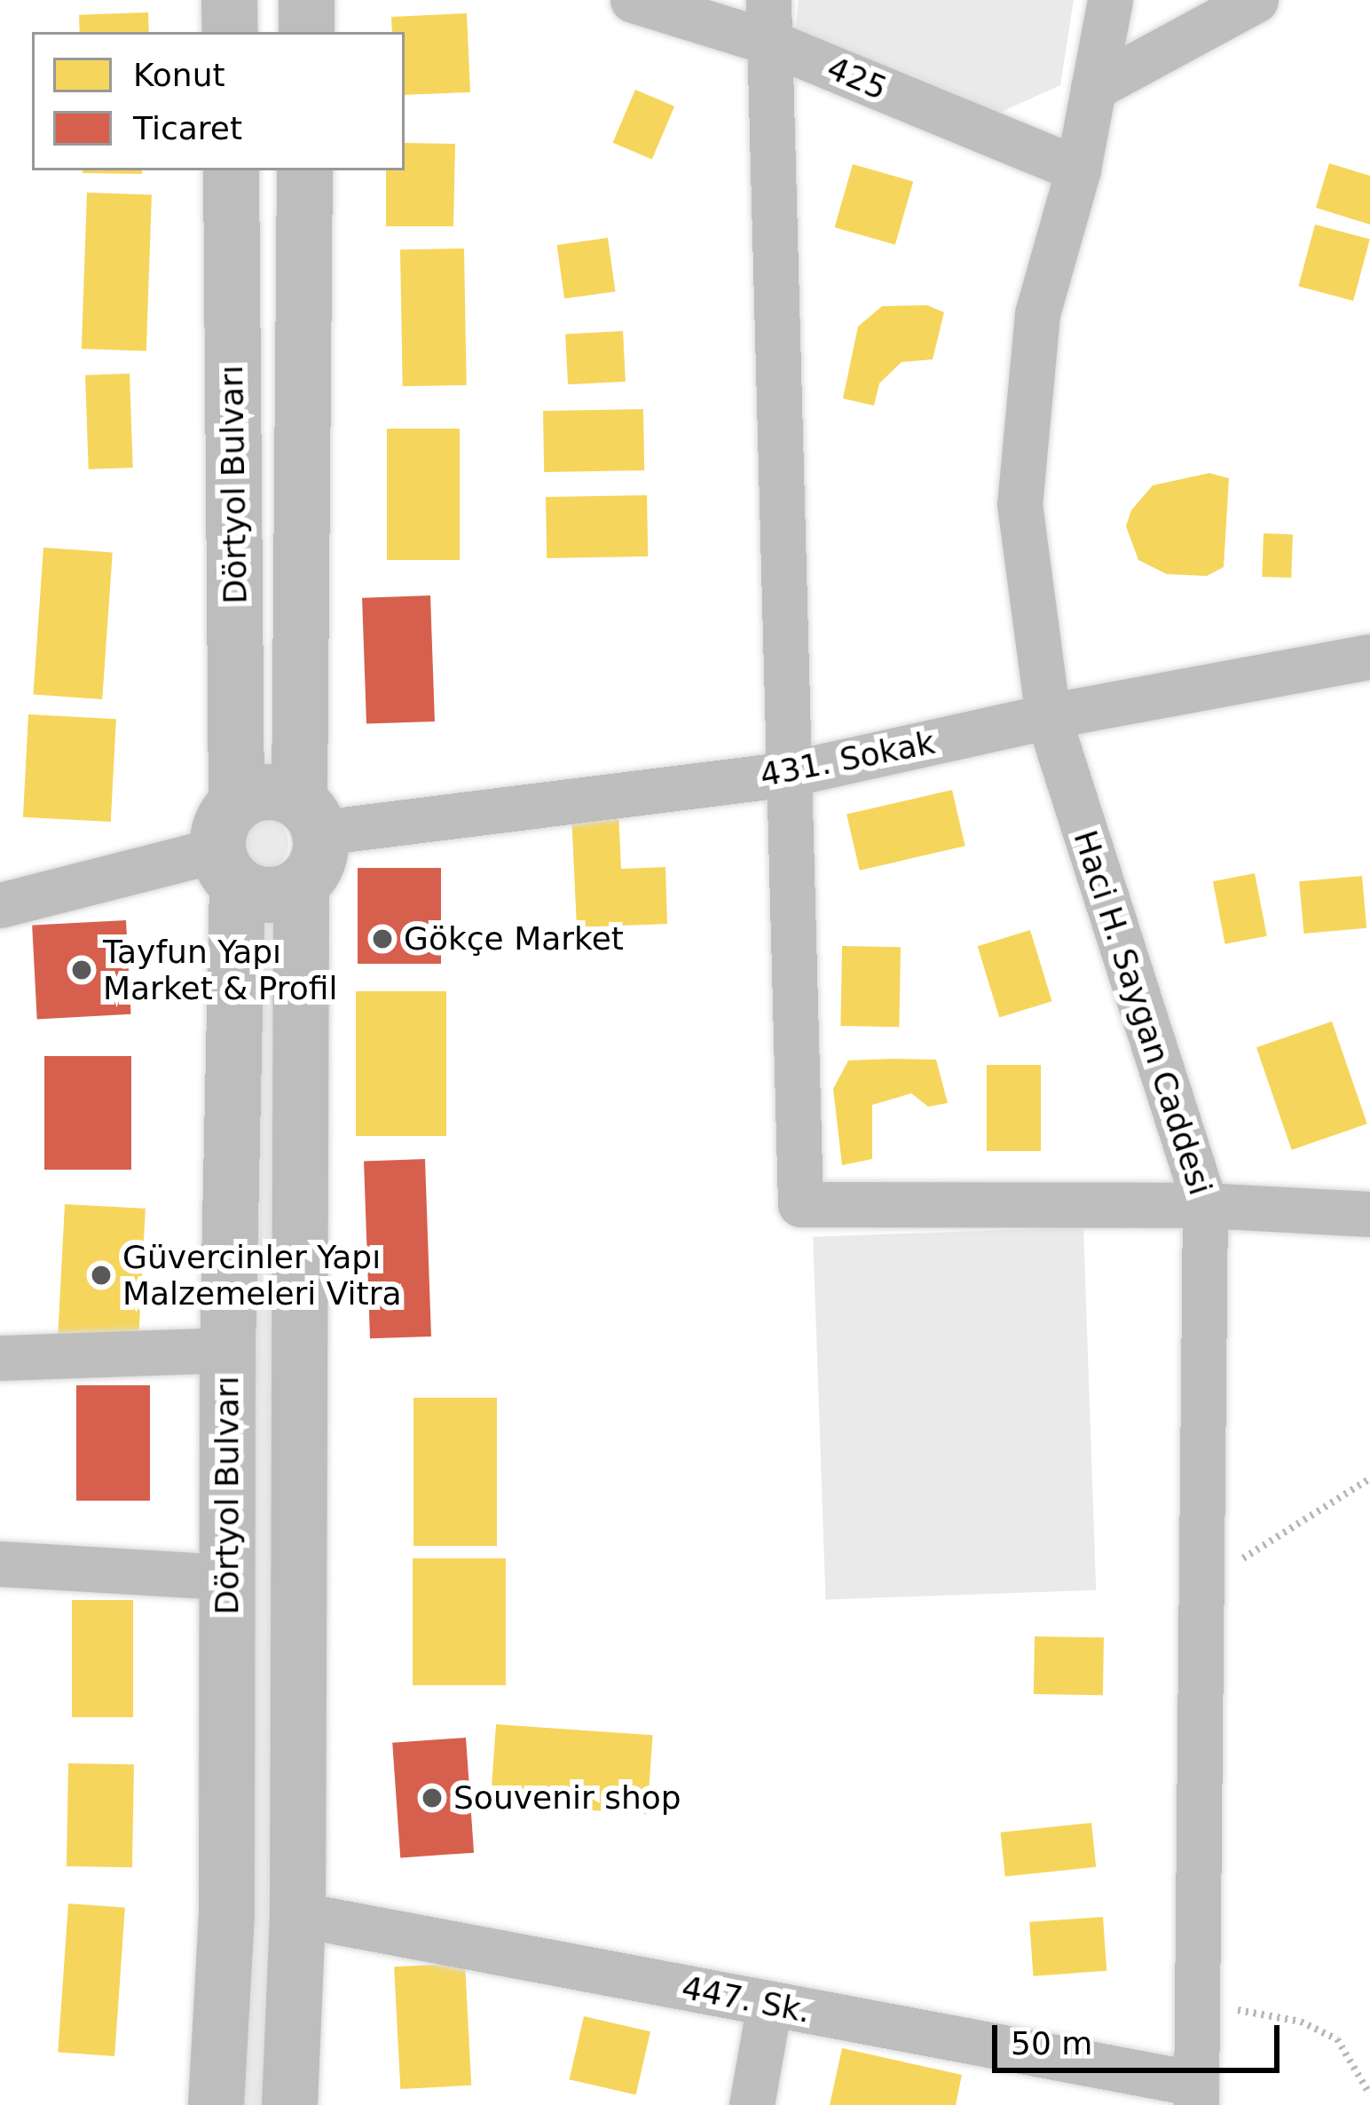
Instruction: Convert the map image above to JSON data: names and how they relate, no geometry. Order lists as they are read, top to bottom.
{
  "streets": {
    "main road": ["Dörtyol Bulvarı"],
    "street": [
      "425",
      "431. Sokak",
      "Haci H. Saygan Caddesi",
      "447. Sk."
    ]
  },
  "crossings": [
    ["425", "Haci H. Saygan Caddesi"],
    ["Dörtyol Bulvarı", "431. Sokak"],
    ["431. Sokak", "Haci H. Saygan Caddesi"],
    ["Haci H. Saygan Caddesi", "447. Sk."]
  ],
  "places": [
    "Gökçe Market",
    "Tayfun Yapı Market & Profil",
    "Güvercinler Yapı Malzemeleri Vitra",
    "Souvenir shop"
  ],
  "legend": ["Konut", "Ticaret"],
  "scale_bar": "50 m"
}
